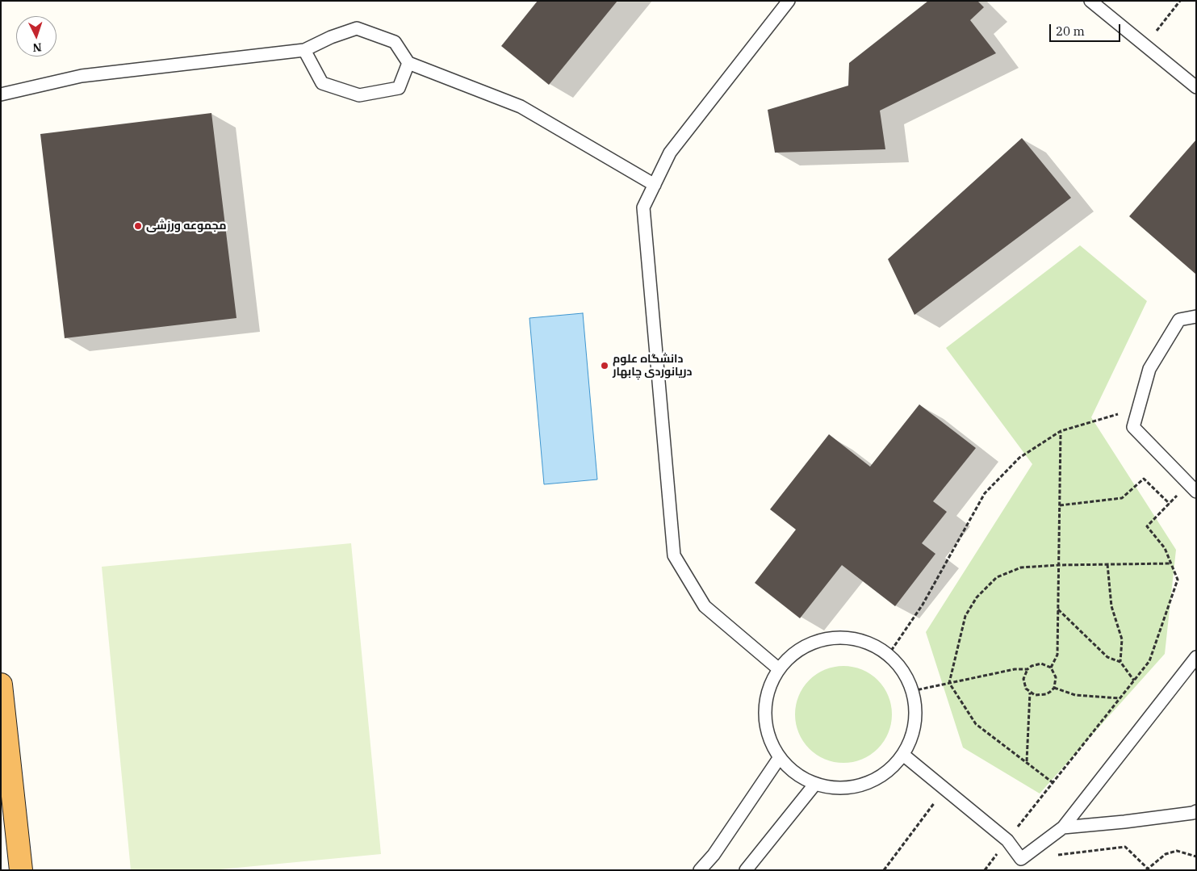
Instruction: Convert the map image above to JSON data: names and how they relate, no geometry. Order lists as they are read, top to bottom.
{
  "places": ["مجموعه ورزشی", "دانشگاه علوم دریانوردی چابهار"],
  "scale_bar": "20 m",
  "north": "bottom"
}
